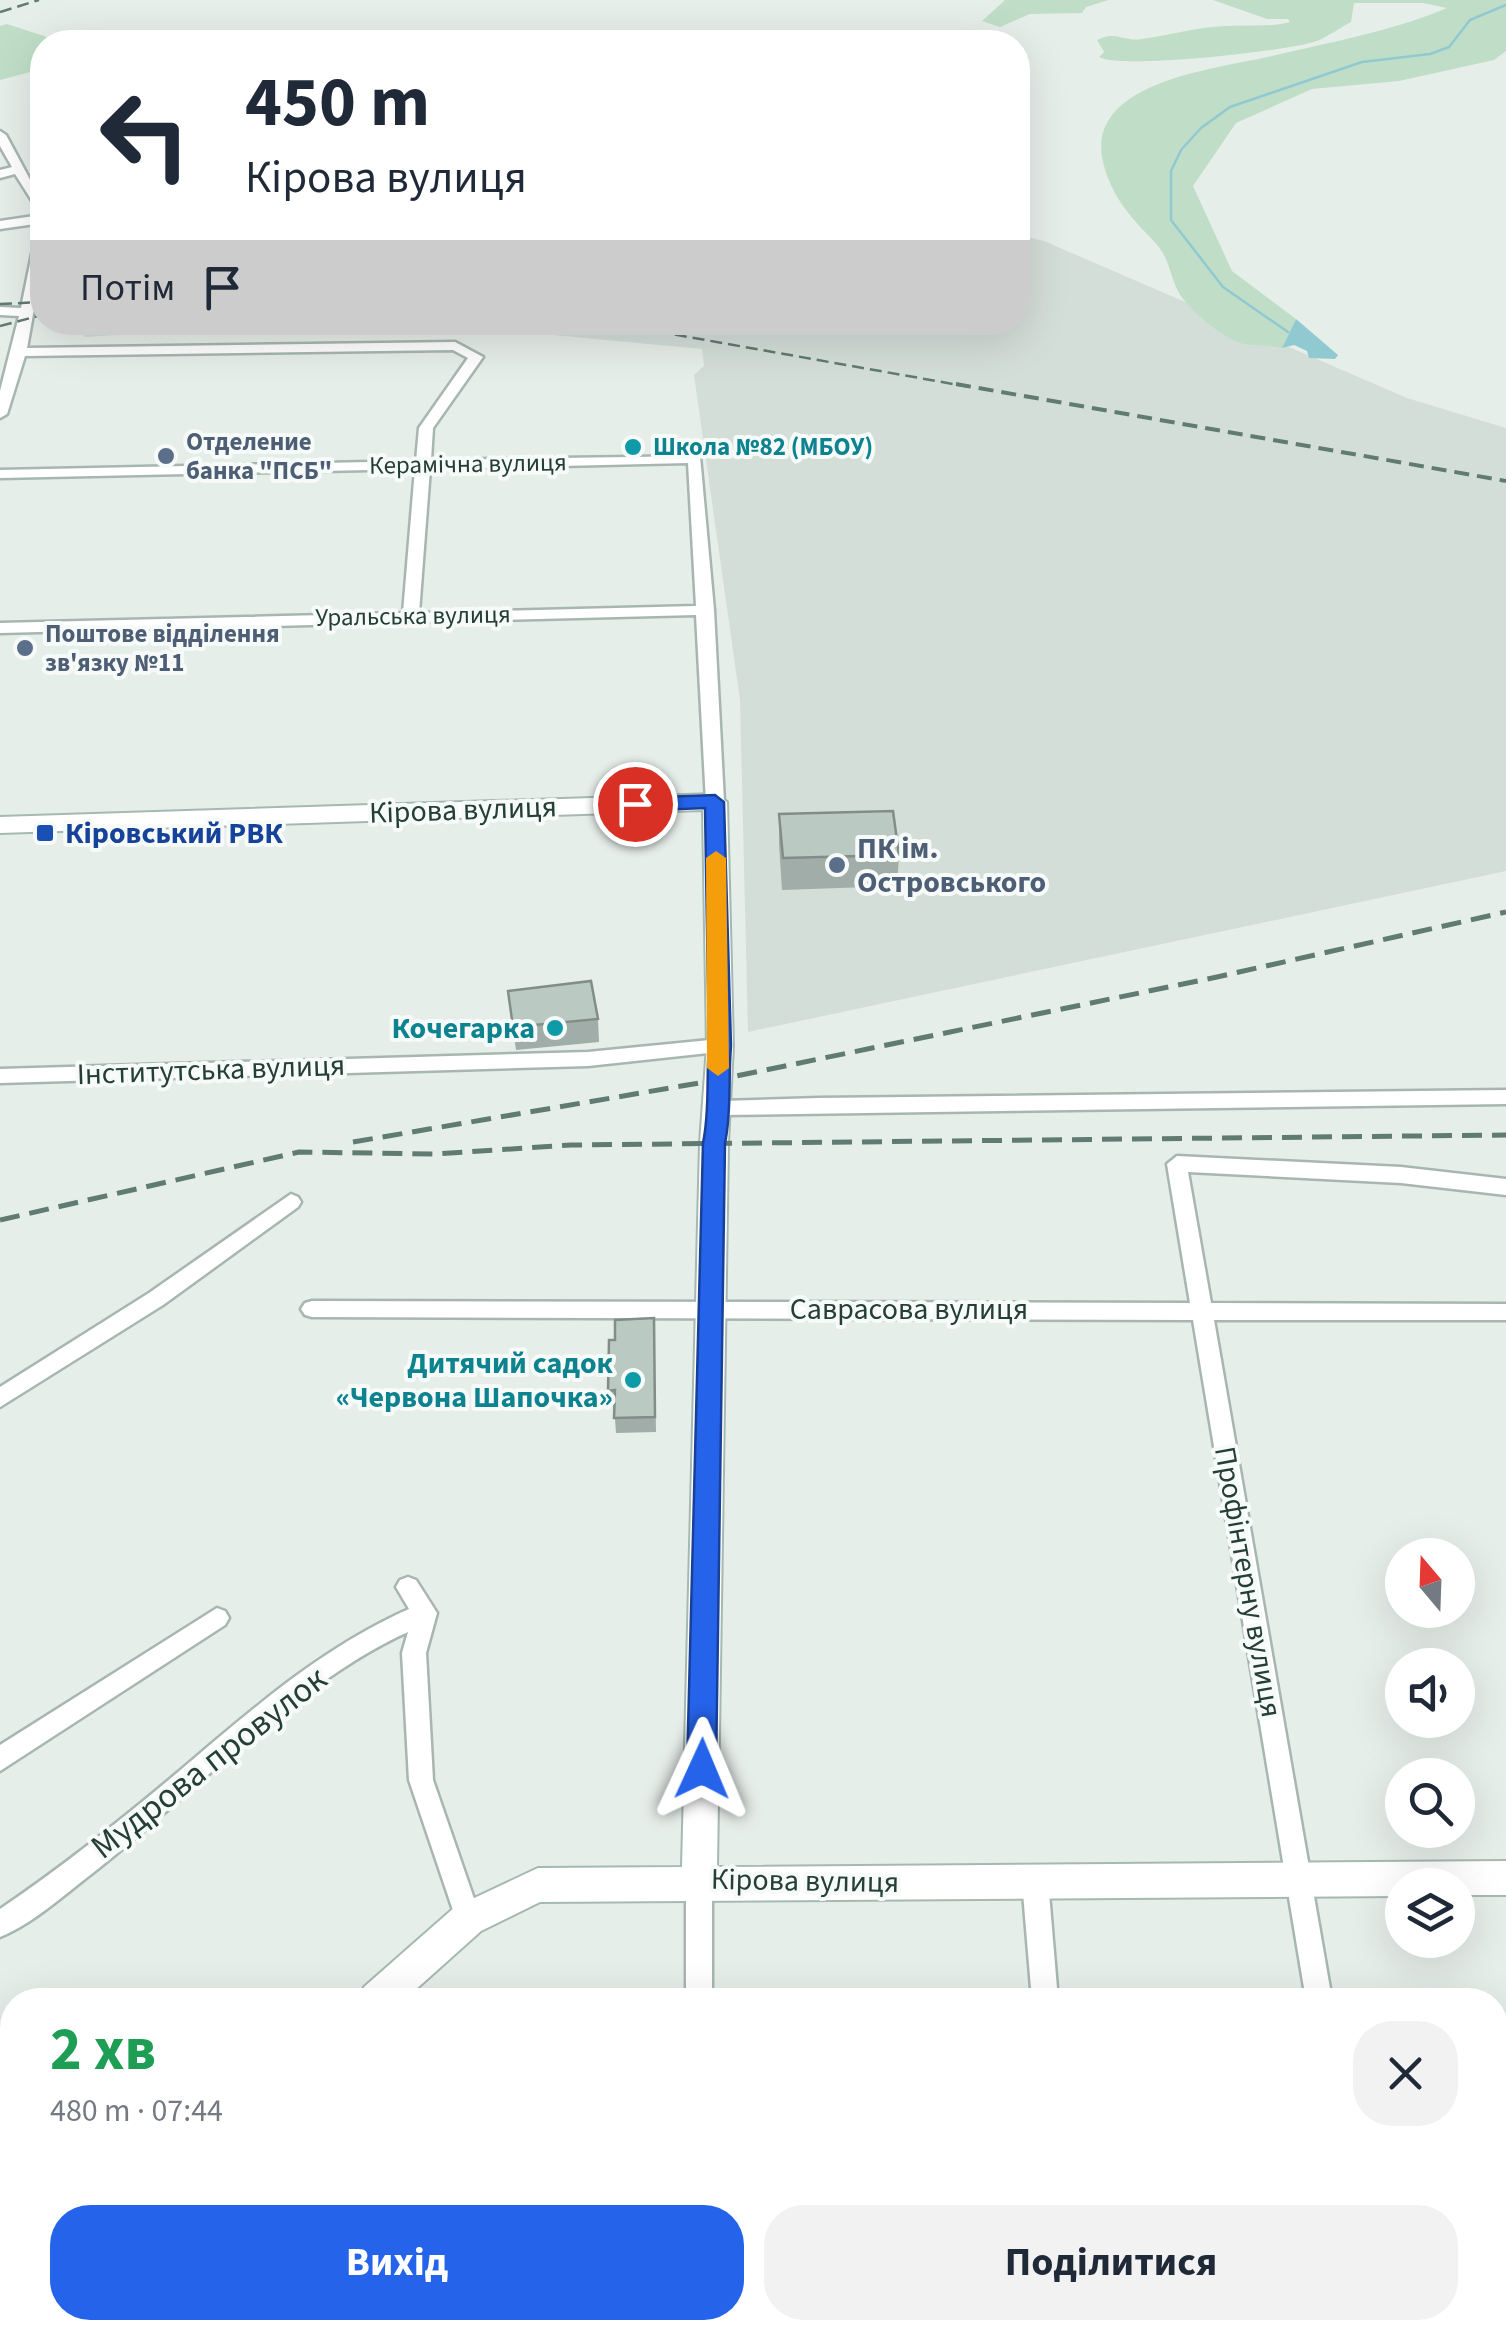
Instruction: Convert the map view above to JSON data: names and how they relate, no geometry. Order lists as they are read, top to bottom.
{
  "streets": {
    "main road": ["Кірова вулиця"],
    "street": [
      "Керамічна вулиця",
      "Уральська вулиця",
      "Інститутська вулиця",
      "Саврасова вулиця",
      "Профінтерну вулиця",
      "Мудрова провулок"
    ]
  },
  "crossings": [
    ["Керамічна вулиця", "Уральська вулиця"],
    ["Кірова вулиця", "Інститутська вулиця"],
    ["Кірова вулиця", "Саврасова вулиця"],
    ["Кірова вулиця", "Профінтерну вулиця"],
    ["Саврасова вулиця", "Профінтерну вулиця"]
  ],
  "places": {
    "other": [
      "Школа №82 (МБОУ)",
      "Отделение банка \"ПСБ\"",
      "Поштове відділення зв'язку №11",
      "ПК ім. Островського",
      "Кочегарка",
      "Дитячий садок «Червона Шапочка»"
    ],
    "transit": ["Кіровський РВК"]
  },
  "north": "top",
  "page": {
    "turn": ["450 m", "Кірова вулиця"],
    "then": "Потім",
    "heading": ["2 хв", "480 m · 07:44"],
    "buttons": ["Вихід", "Поділитися"]
  }
}
